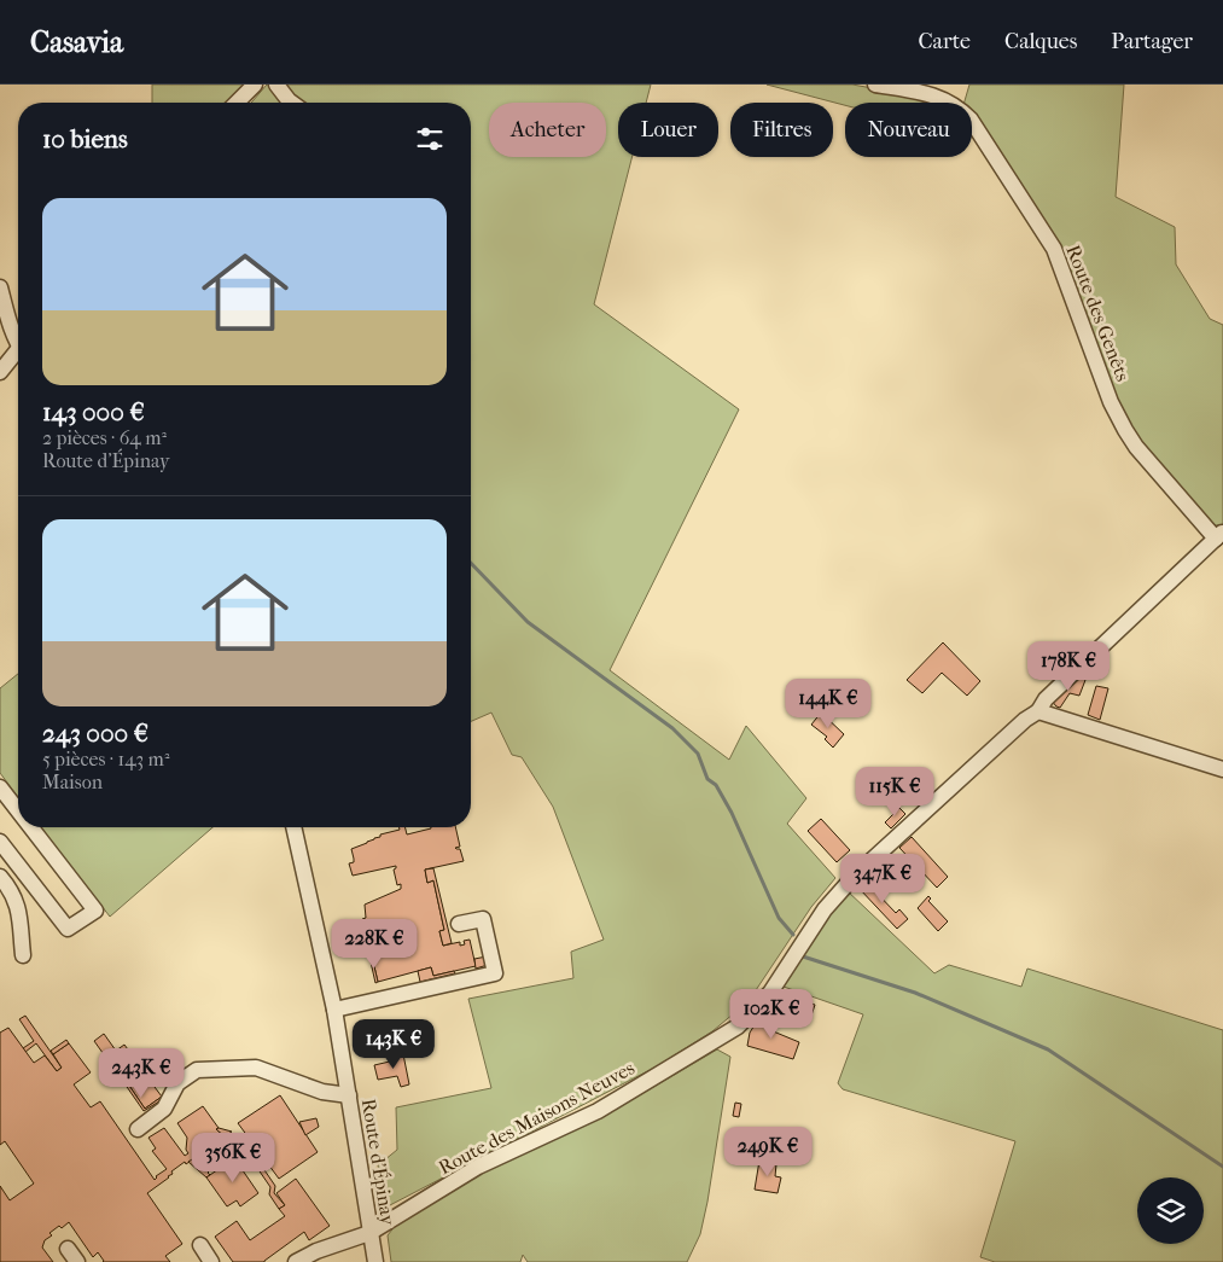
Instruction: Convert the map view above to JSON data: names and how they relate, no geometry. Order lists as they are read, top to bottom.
{
  "streets": {
    "street": ["Route des Genêts", "Route des Maisons Neuves", "Route d'Épinay"]
  },
  "crossings": [
    ["Route des Genêts", "Route des Maisons Neuves"],
    ["Route des Maisons Neuves", "Route d'Épinay"]
  ],
  "page": {
    "header": "Casavia",
    "nav": ["Carte", "Calques", "Partager"],
    "chip": [
      "Acheter",
      "Louer",
      "Filtres",
      "Nouveau"
    ],
    "heading": "10 biens",
    "list": [
      {
        "name": "143 000 €",
        "note": "2 pièces · 64 m² · Route d'Épinay"
      },
      {
        "name": "243 000 €",
        "note": "5 pièces · 143 m² · Maison"
      }
    ],
    "price": [
      "178K €",
      "144K €",
      "115K €",
      "347K €",
      "228K €",
      "102K €",
      "143K €",
      "243K €",
      "249K €",
      "356K €"
    ]
  }
}
